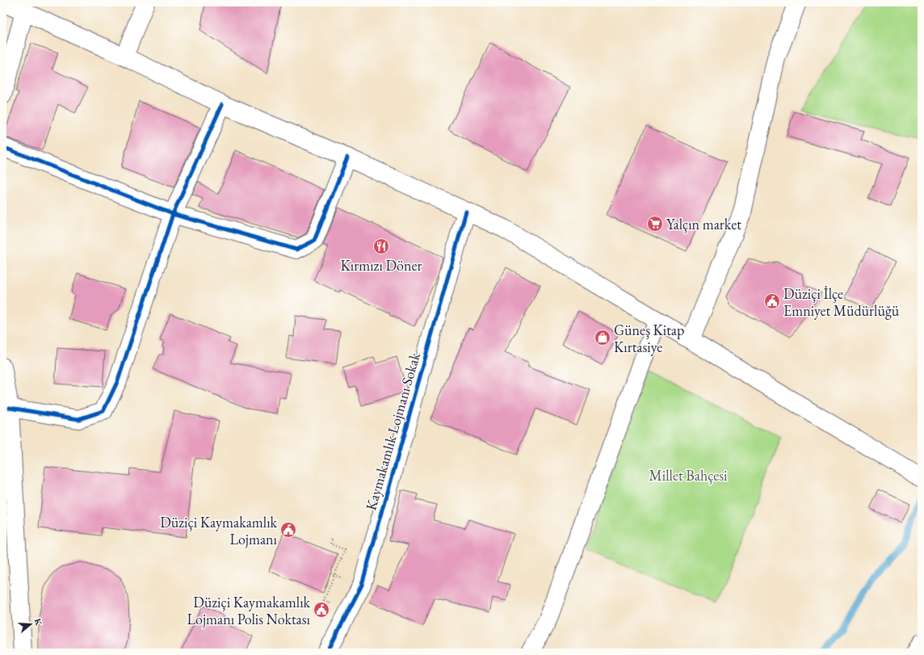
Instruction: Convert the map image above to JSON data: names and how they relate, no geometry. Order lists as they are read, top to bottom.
{
  "streets": {
    "street": ["Kaymakamlık Lojmanı Sokak"]
  },
  "parks": ["Millet Bahçesi"],
  "places": {
    "supermarket": ["Yalçın market"],
    "restaurant": ["Kırmızı Döner"],
    "public building": ["Düziçi İlçe Emniyet Müdürlüğü", "Düziçi Kaymakamlık Lojmanı", "Düziçi Kaymakamlık Lojmanı Polis Noktası"],
    "shop": ["Güneş Kitap Kırtasiye"]
  },
  "north": "right"
}
